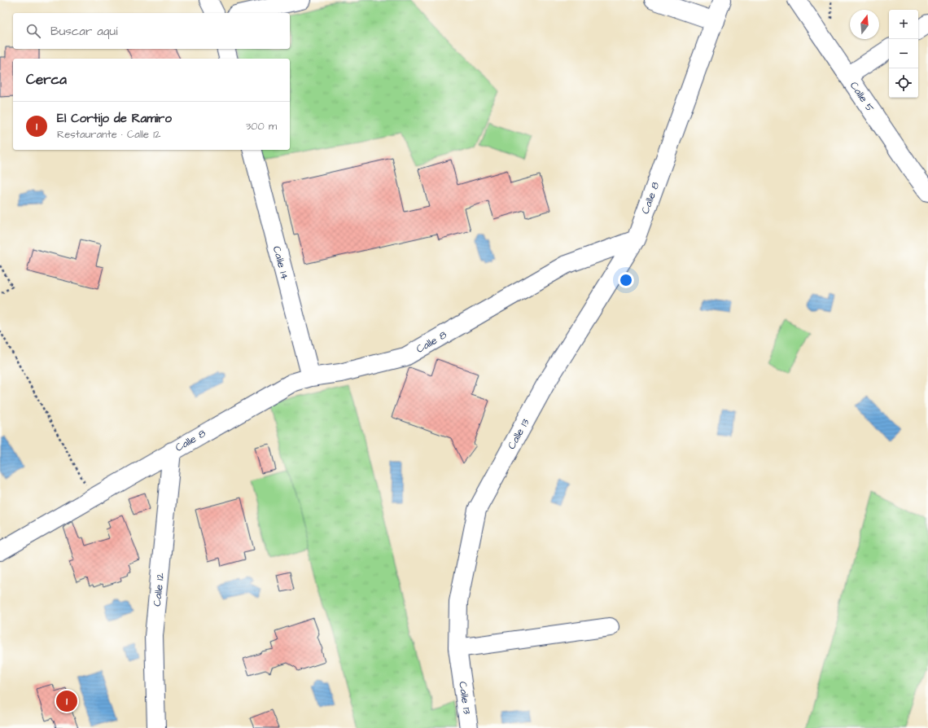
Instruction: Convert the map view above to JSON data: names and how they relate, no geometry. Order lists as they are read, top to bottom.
{
  "streets": {
    "street": [
      "Calle 5",
      "Calle 8",
      "Calle 14",
      "Calle 13",
      "Calle 12"
    ]
  },
  "crossings": [
    ["Calle 8", "Calle 14"],
    ["Calle 8", "Calle 13"],
    ["Calle 8", "Calle 12"]
  ],
  "north": "top",
  "page": {
    "map_buttons": ["+", "−"],
    "search": "Buscar aquí",
    "heading": "Cerca",
    "list": [
      {
        "mark": "1",
        "name": "El Cortijo de Ramiro",
        "note": "Restaurante · Calle 12",
        "value": "300 m"
      }
    ],
    "pins": "1"
  }
}
